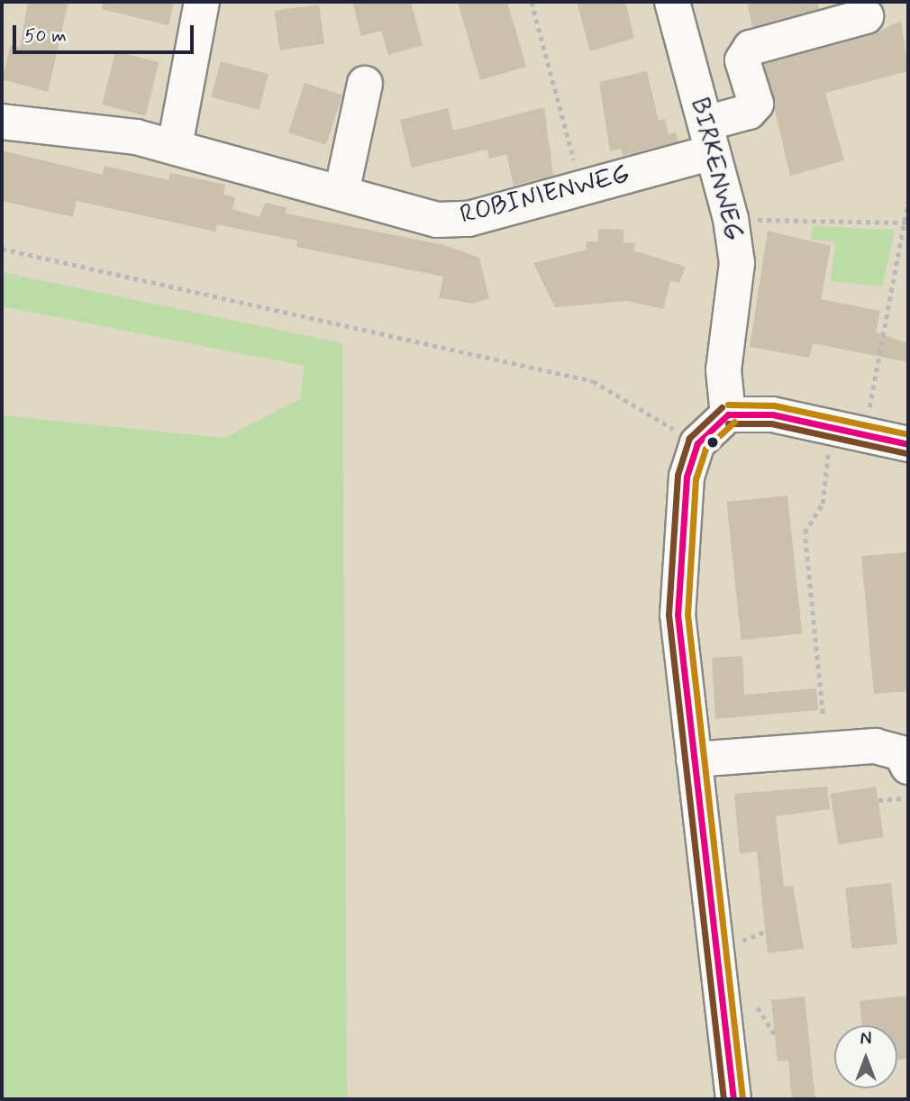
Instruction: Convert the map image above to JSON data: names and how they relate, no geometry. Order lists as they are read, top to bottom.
{
  "streets": {
    "street": ["BIRKENWEG", "ROBINIENWEG"]
  },
  "crossings": [
    ["BIRKENWEG", "ROBINIENWEG"]
  ],
  "scale_bar": "50 m",
  "north": "top"
}
